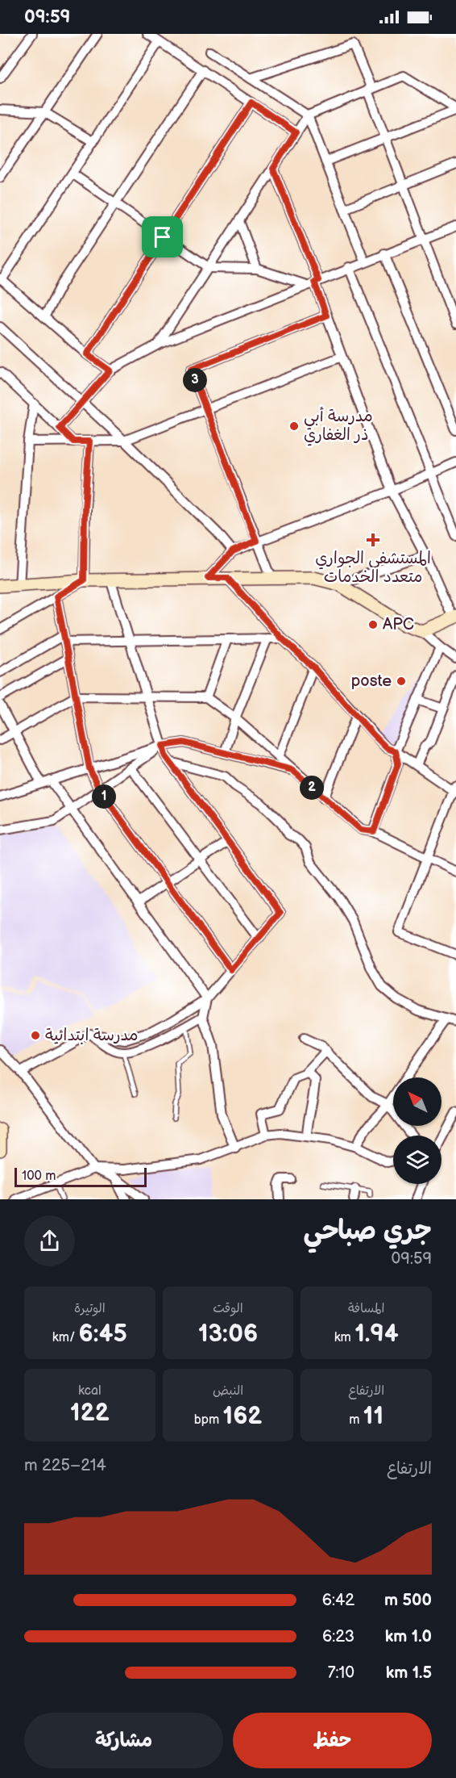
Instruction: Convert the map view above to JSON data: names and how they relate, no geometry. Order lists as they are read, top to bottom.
{
  "places": {
    "other": [
      "مدرسة أبي ذر الغفاري",
      "APC",
      "poste",
      "مدرسة ابتدائية"
    ],
    "health": ["المستشفى الجواري متعدد الخدمات"]
  },
  "scale_bar": "100 m",
  "north": "top left",
  "page": {
    "status": "09:59",
    "pins": ["3", "2", "1"],
    "scale": "100 m",
    "heading": ["جري صباحي", "09:59"],
    "stats": [
      ["المسافة", "1.94 km"],
      ["الوقت", "13:06"],
      ["الوتيرة", "6:45 /km"],
      ["الارتفاع", "11 m"],
      ["النبض", "162 bpm"],
      ["kcal", "122"]
    ],
    "chart": ["الارتفاع", "214–225 m"],
    "list": [
      {
        "name": "500 m",
        "note": "6:42"
      },
      {
        "name": "1.0 km",
        "note": "6:23"
      },
      {
        "name": "1.5 km",
        "note": "7:10"
      }
    ],
    "buttons": ["حفظ", "مشاركة"]
  }
}
